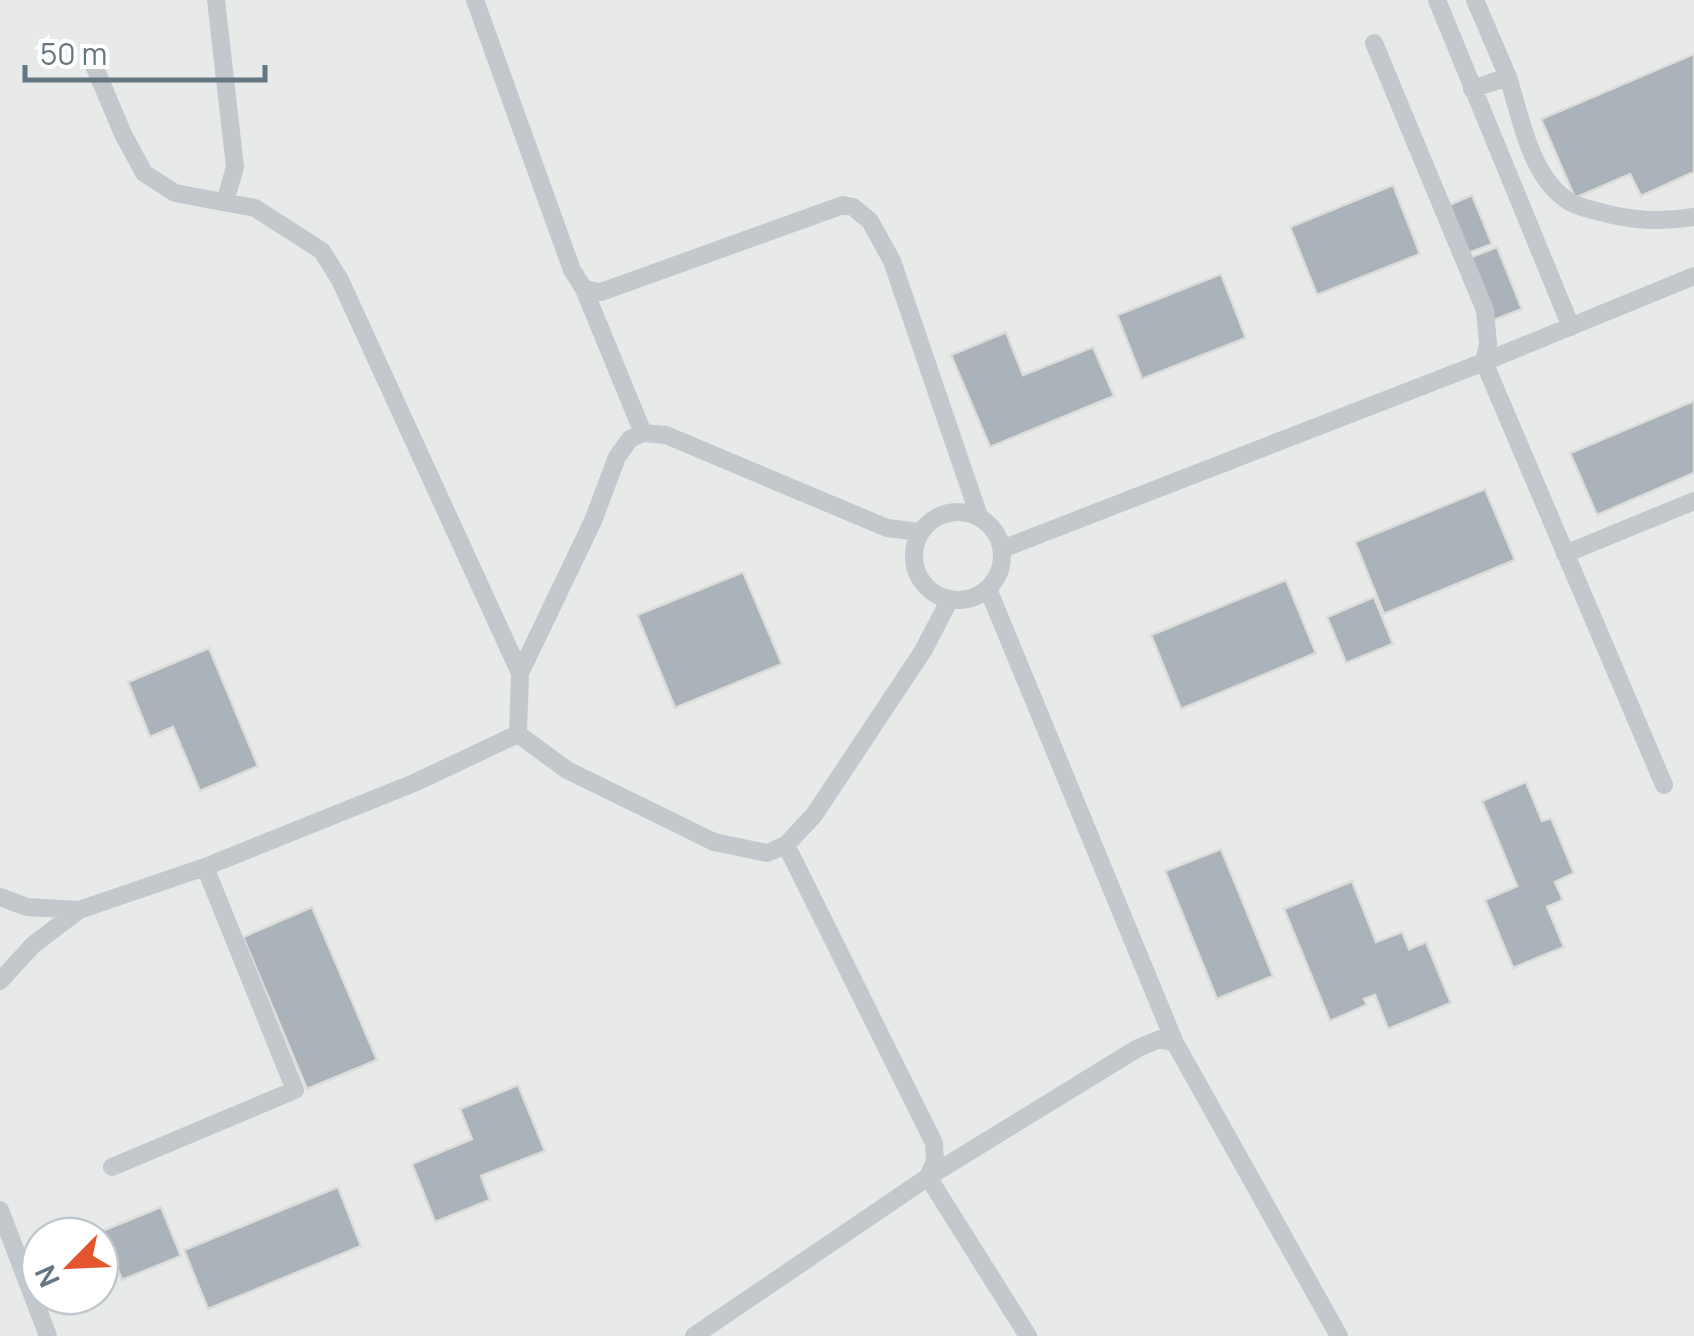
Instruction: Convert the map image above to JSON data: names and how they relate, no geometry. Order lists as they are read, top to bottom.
{
  "scale_bar": "50 m",
  "north": "bottom left"
}
